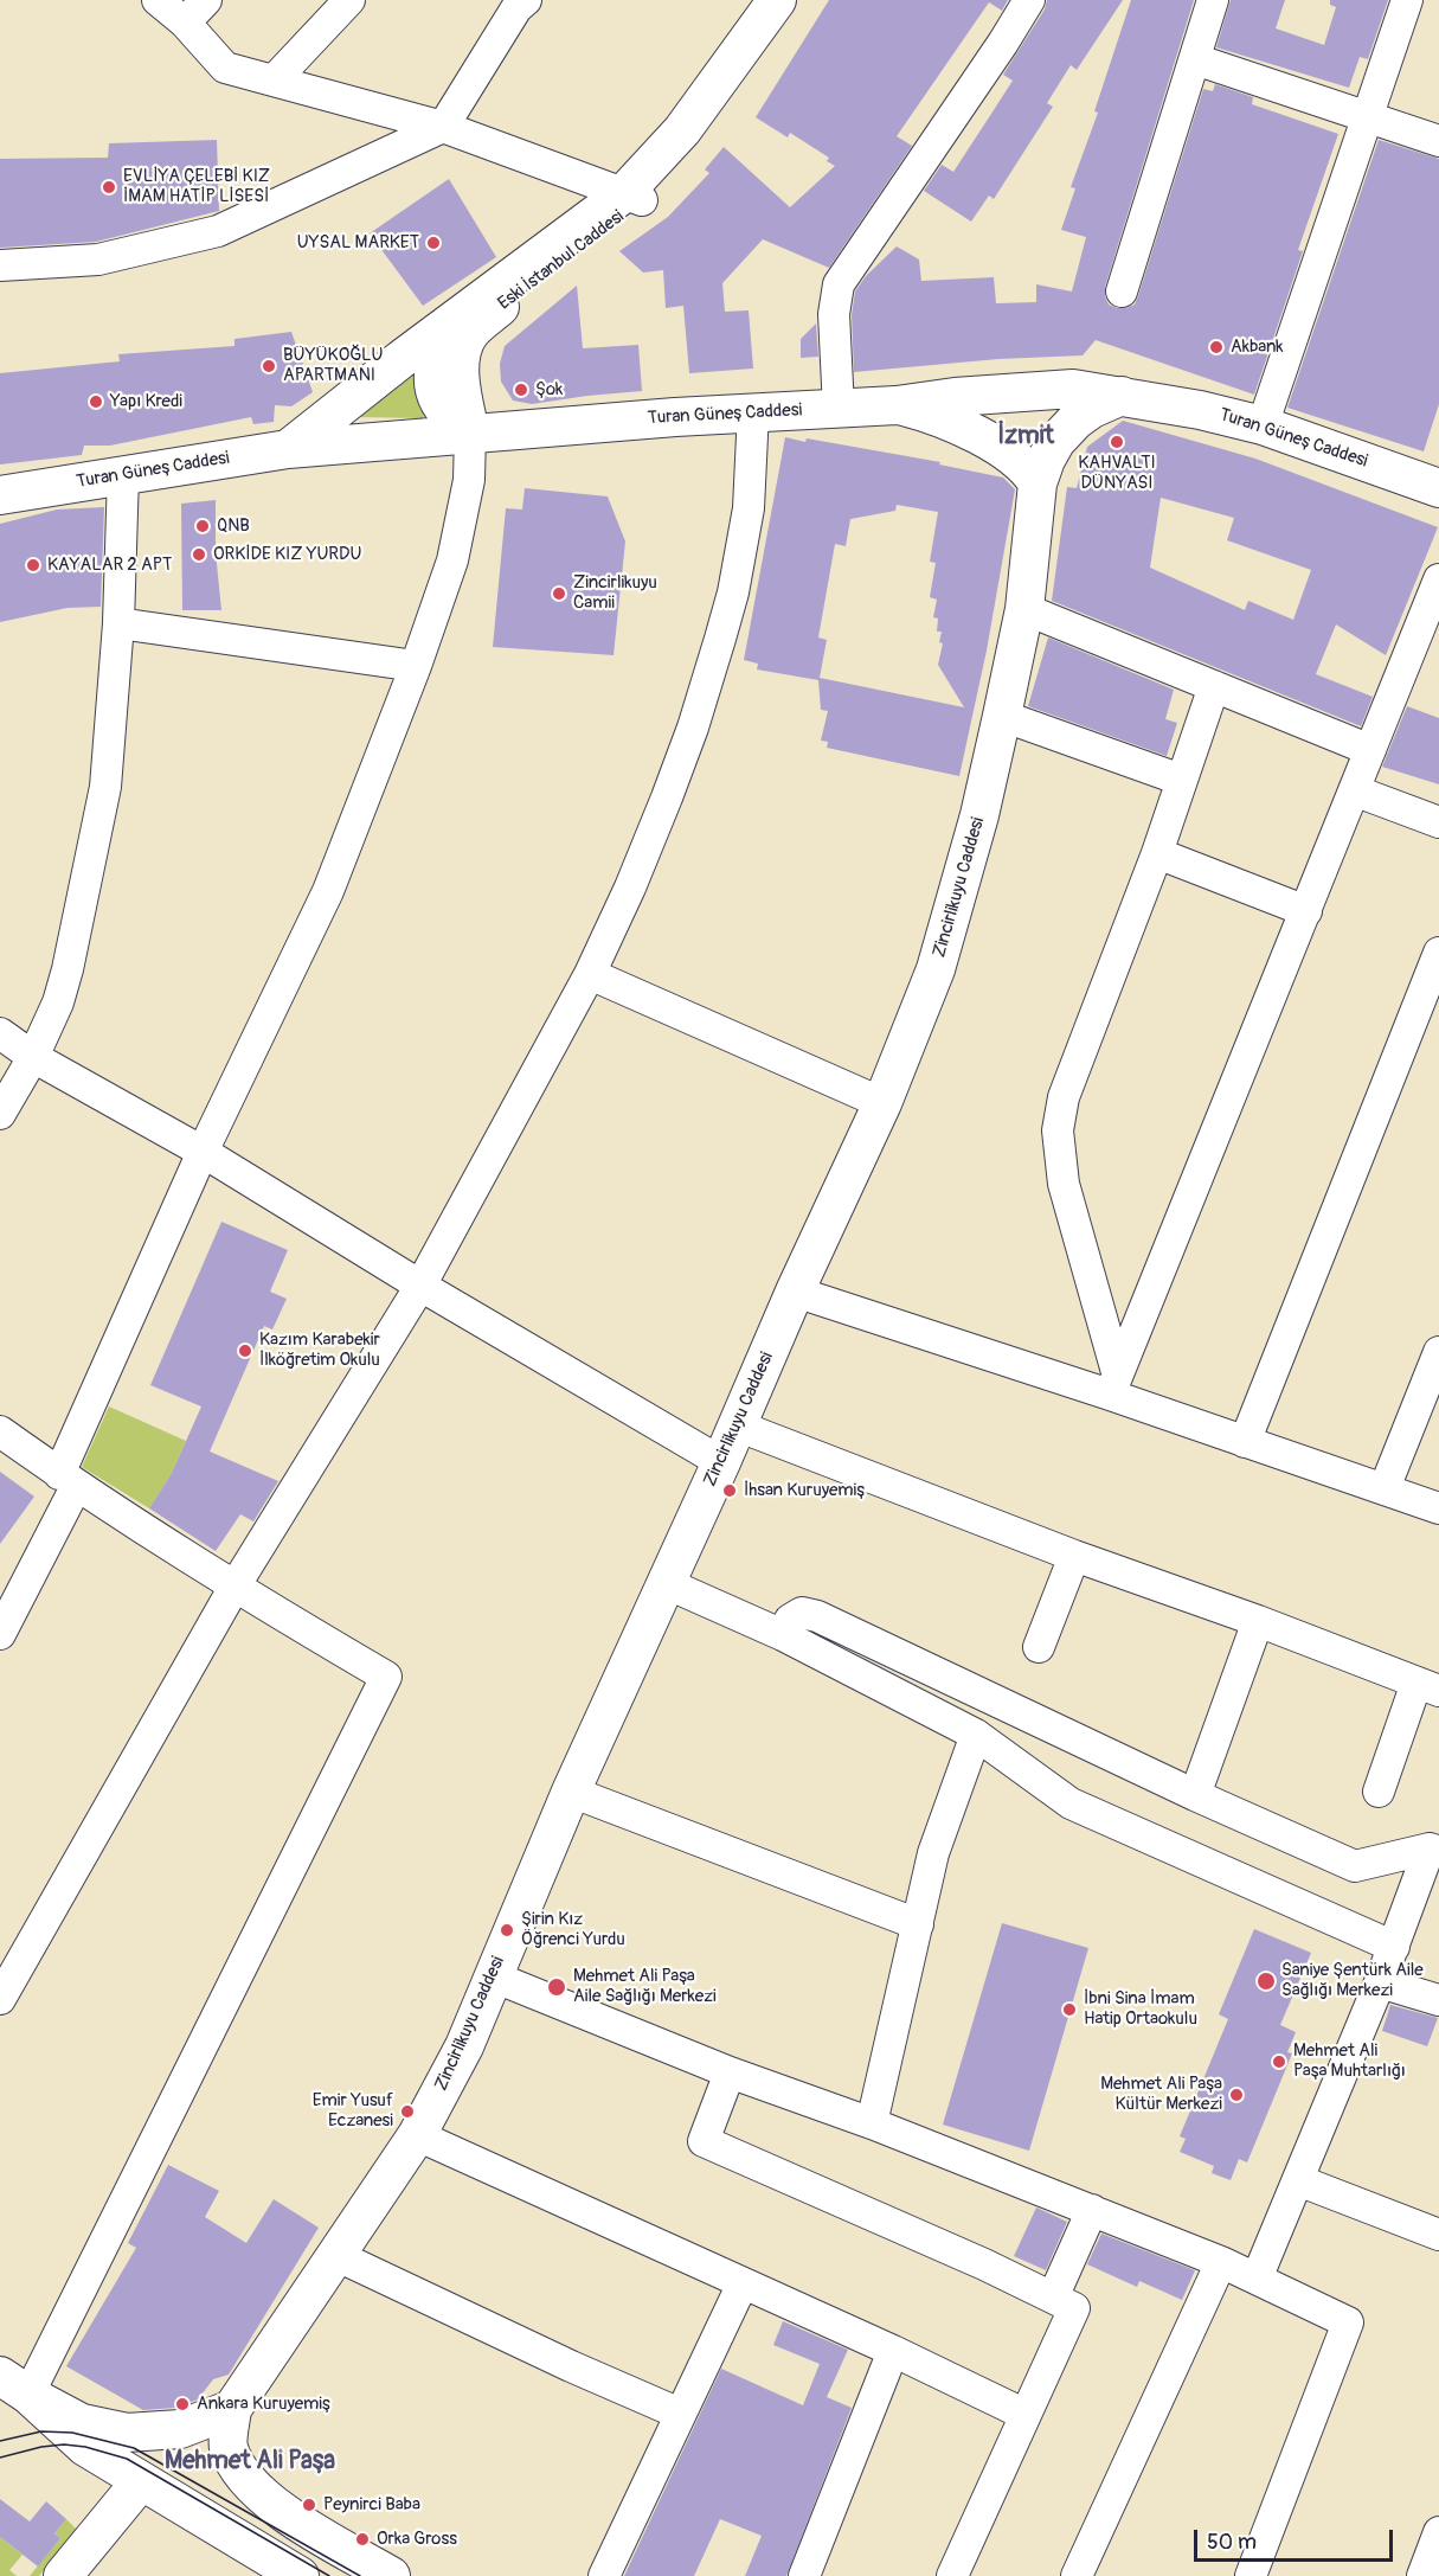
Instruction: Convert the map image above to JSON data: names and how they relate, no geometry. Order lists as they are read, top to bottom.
{
  "streets": {
    "main road": ["Eski İstanbul Caddesi", "Turan Güneş Caddesi", "Zincirlikuyu Caddesi"]
  },
  "crossings": [
    ["Eski İstanbul Caddesi", "Turan Güneş Caddesi"],
    ["Turan Güneş Caddesi", "Zincirlikuyu Caddesi"]
  ],
  "districts": ["İzmit", "Mehmet Ali Paşa"],
  "places": [
    "EVLİYA ÇELEBİ KIZ İMAM HATİP LİSESİ",
    "UYSAL MARKET",
    "Akbank",
    "BÜYÜKOĞLU APARTMANI",
    "Şok",
    "Yapı Kredi",
    "KAHVALTI DÜNYASI",
    "QNB",
    "ORKİDE KIZ YURDU",
    "KAYALAR 2 APT",
    "Zincirlikuyu Camii",
    "Kazım Karabekir İlköğretim Okulu",
    "İhsan Kuruyemiş",
    "Şirin Kız Öğrenci Yurdu",
    "Saniye Şentürk Aile Sağlığı Merkezi",
    "Mehmet Ali Paşa Aile Sağlığı Merkezi",
    "İbni Sina İmam Hatip Ortaokulu",
    "Mehmet Ali Paşa Muhtarlığı",
    "Mehmet Ali Paşa Kültür Merkezi",
    "Emir Yusuf Eczanesi",
    "Ankara Kuruyemiş",
    "Peynirci Baba",
    "Orka Gross"
  ],
  "scale_bar": "50 m"
}
